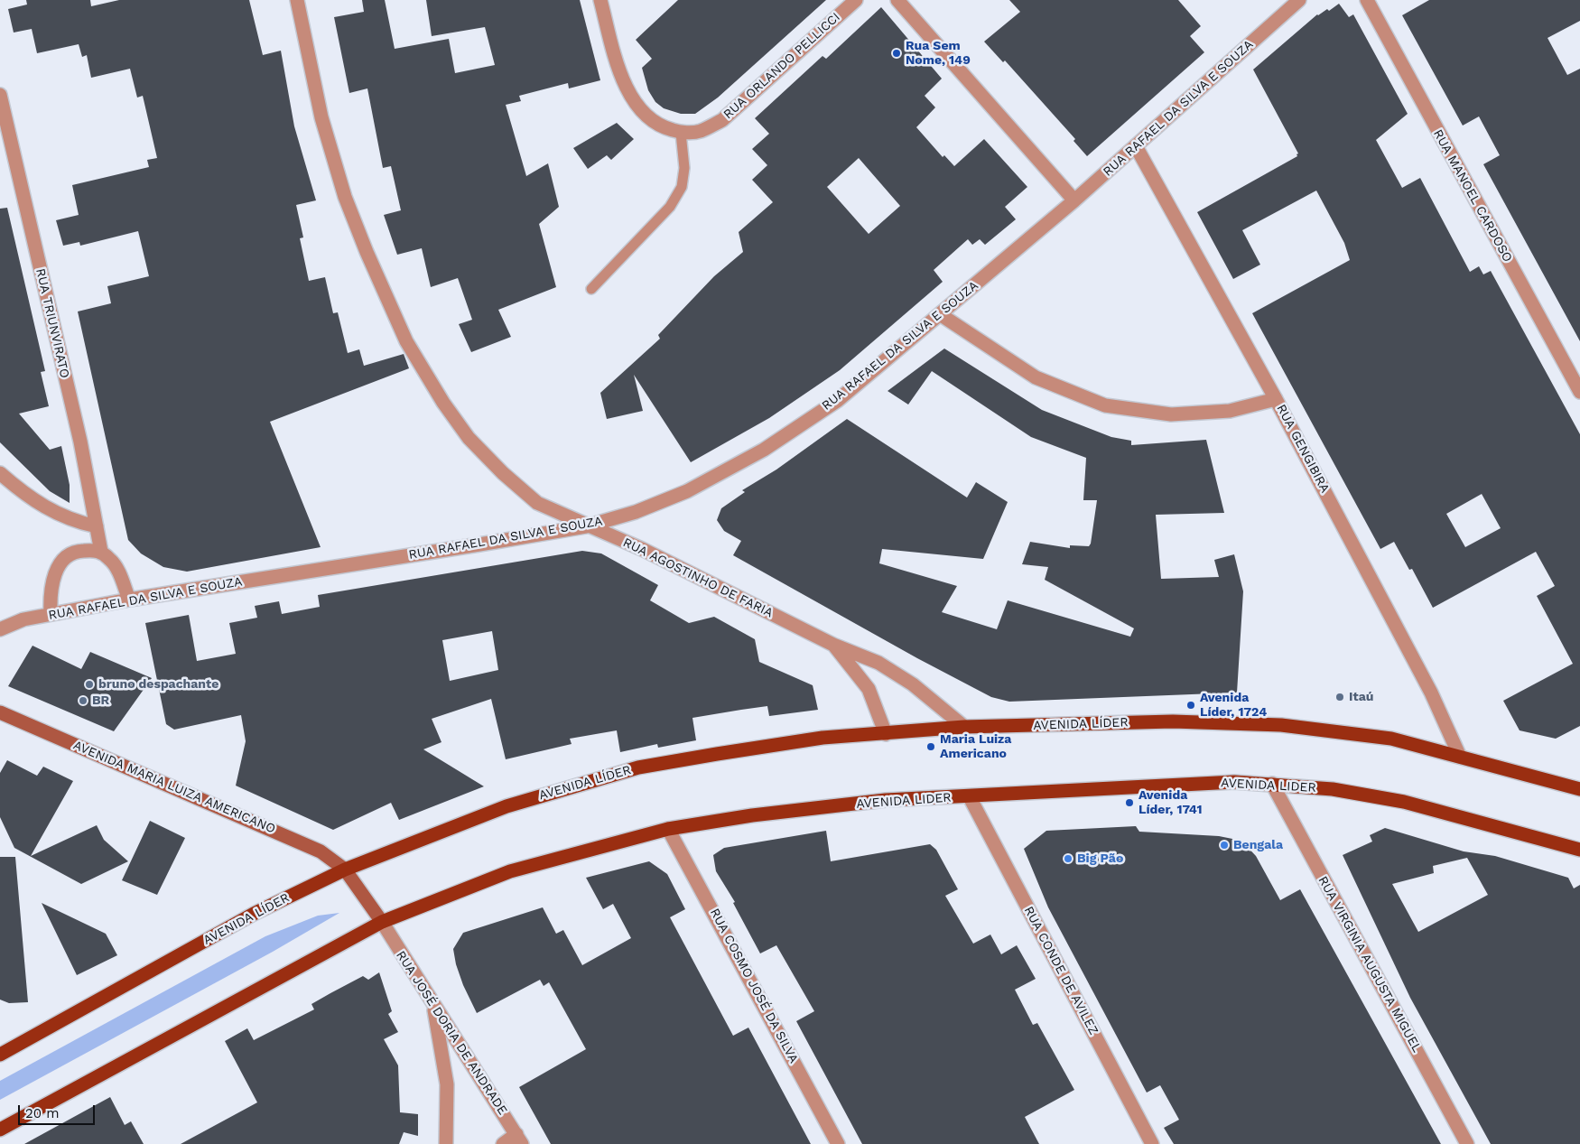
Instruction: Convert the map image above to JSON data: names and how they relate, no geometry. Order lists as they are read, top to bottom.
{
  "streets": {
    "main road": ["AVENIDA LÍDER", "AVENIDA LIDER", "AVENIDA MARIA LUIZA AMERICANO"],
    "street": [
      "RUA ORLANDO PELLICCI",
      "RUA RAFAEL DA SILVA E SOUZA",
      "RUA MANOEL CARDOSO",
      "RUA TRIUNVIRATO",
      "RUA GENGIBIRA",
      "RUA AGOSTINHO DE FARIA",
      "RUA VIRGINIA AUGUSTA MIGUEL",
      "RUA CONDE DE AVILEZ",
      "RUA COSMO JOSÉ DA SILVA",
      "RUA JOSÉ DORIA DE ANDRADE"
    ]
  },
  "crossings": [
    ["RUA RAFAEL DA SILVA E SOUZA", "RUA GENGIBIRA"],
    ["RUA RAFAEL DA SILVA E SOUZA", "RUA AGOSTINHO DE FARIA"],
    ["RUA GENGIBIRA", "AVENIDA LÍDER"],
    ["RUA AGOSTINHO DE FARIA", "AVENIDA LÍDER"],
    ["AVENIDA LÍDER", "AVENIDA MARIA LUIZA AMERICANO"],
    ["AVENIDA LIDER", "RUA VIRGINIA AUGUSTA MIGUEL"],
    ["AVENIDA LIDER", "RUA CONDE DE AVILEZ"],
    ["AVENIDA LIDER", "RUA COSMO JOSÉ DA SILVA"]
  ],
  "places": [
    "Rua Sem Nome, 149",
    "bruno despachante",
    "Itaú",
    "BR",
    "Avenida Líder, 1724",
    "Maria Luiza Americano",
    "Avenida Líder, 1741",
    "Bengala",
    "Big Pão"
  ],
  "scale_bar": "20 m"
}
